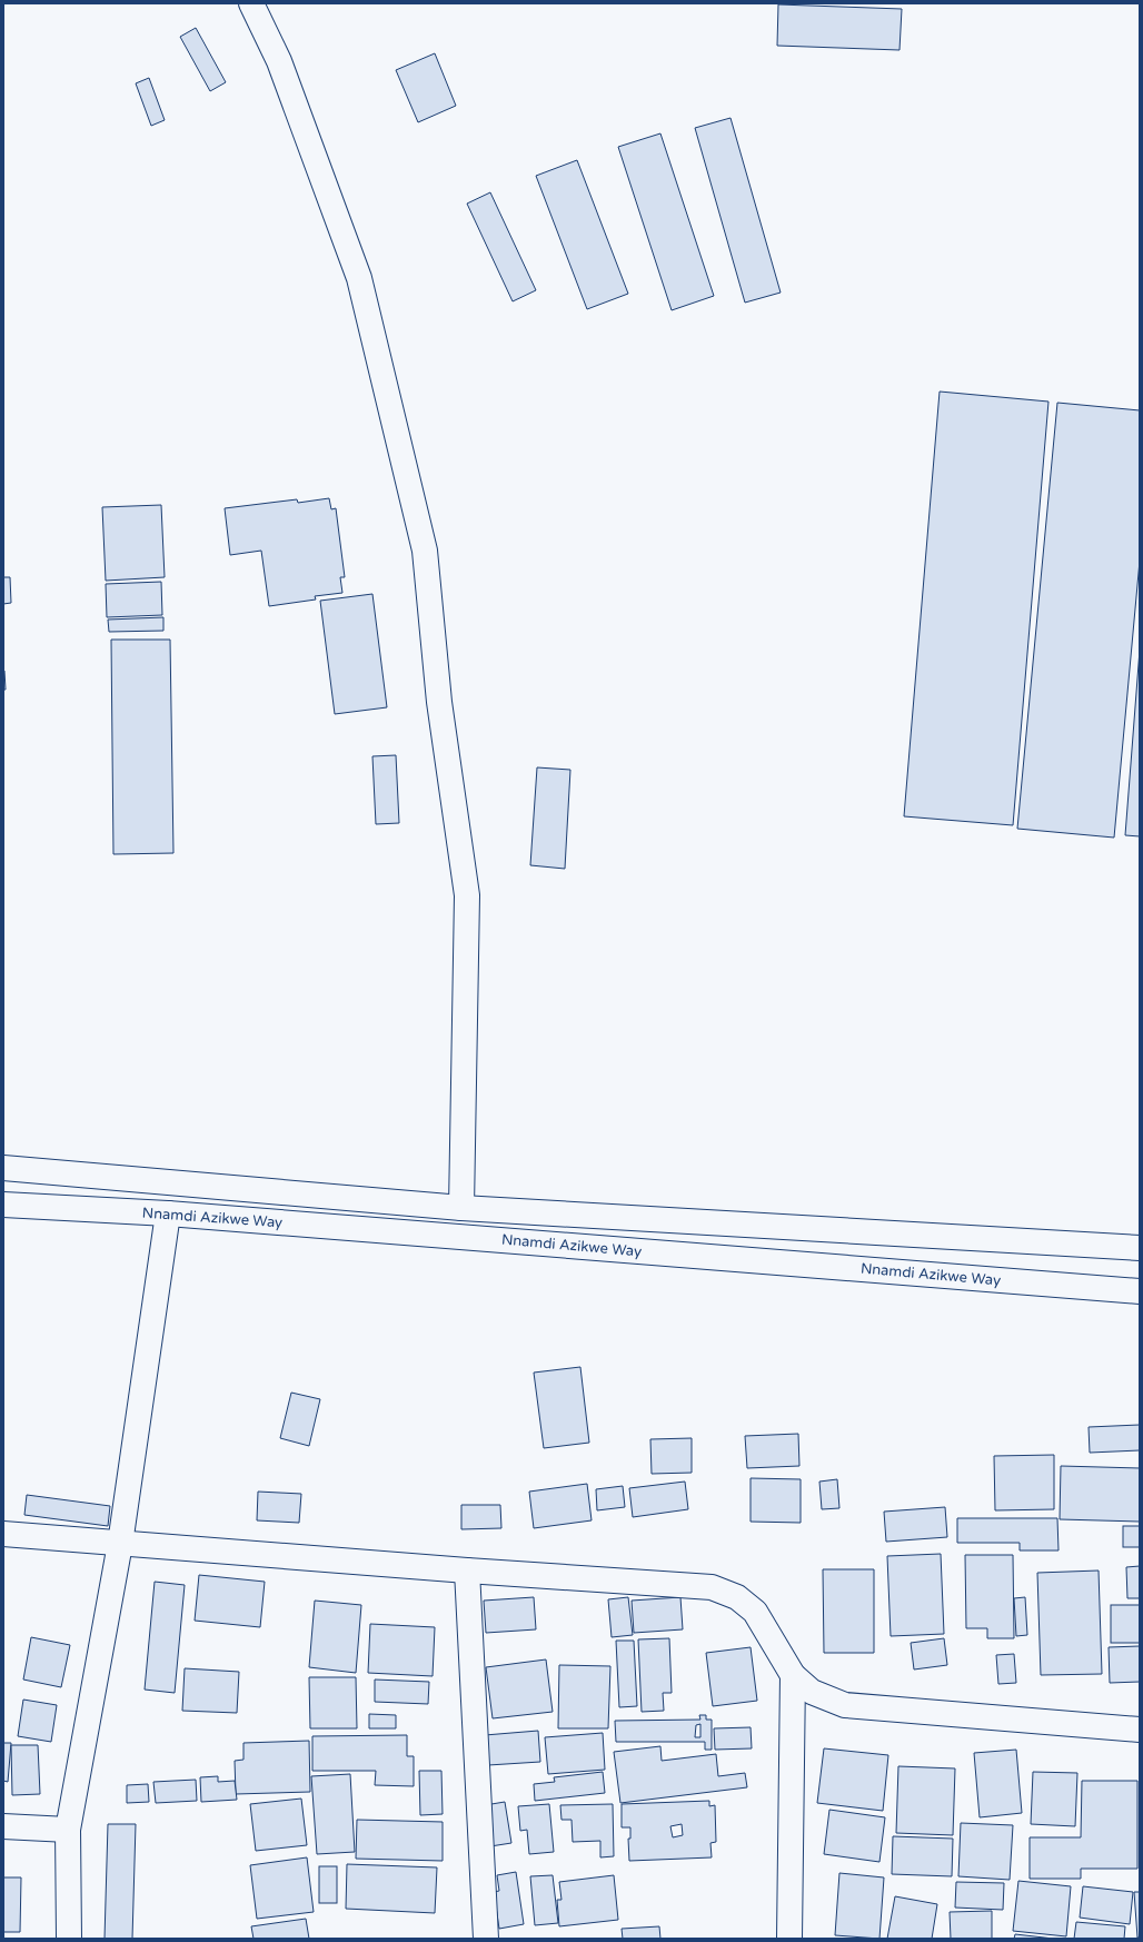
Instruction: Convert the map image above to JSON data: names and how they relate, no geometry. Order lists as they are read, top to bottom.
{
  "streets": {
    "main road": ["Nnamdi Azikwe Way"]
  }
}
